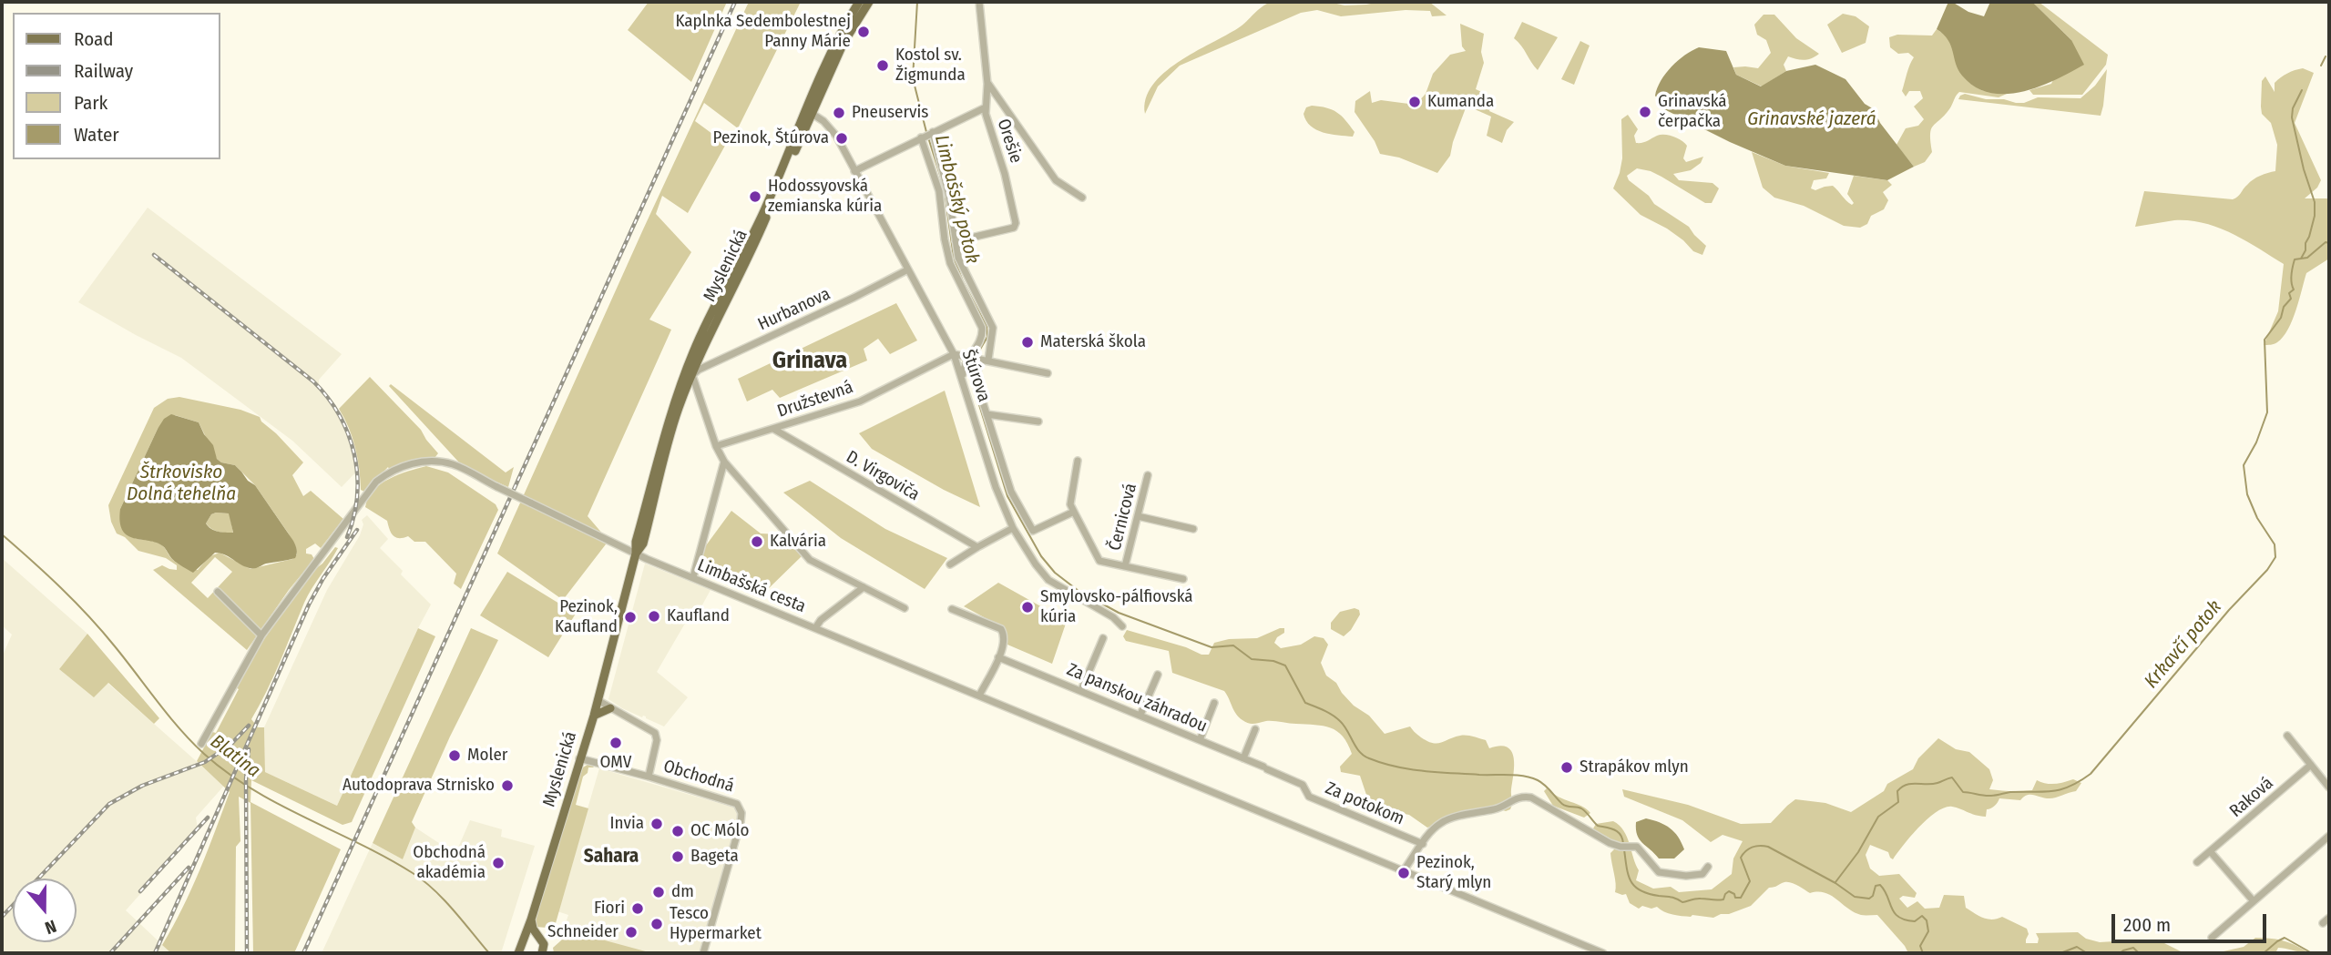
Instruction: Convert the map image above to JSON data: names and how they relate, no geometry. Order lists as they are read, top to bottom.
{
  "streets": {
    "main road": ["Myslenická"],
    "street": [
      "Orešie",
      "Hurbanova",
      "Štúrova",
      "Družstevná",
      "D. Virgoviča",
      "Černicová",
      "Limbašská cesta",
      "Za panskou záhradou",
      "Obchodná",
      "Raková",
      "Za potokom"
    ]
  },
  "crossings": [
    ["Myslenická", "Hurbanova"],
    ["Myslenická", "Štúrova"],
    ["Myslenická", "Limbašská cesta"],
    ["Myslenická", "Obchodná"],
    ["Hurbanova", "Štúrova"],
    ["Štúrova", "Družstevná"],
    ["Družstevná", "D. Virgoviča"],
    ["Za panskou záhradou", "Za potokom"]
  ],
  "districts": ["Grinava", "Sahara"],
  "water": [
    "Grinavské jazerá",
    "Limbašský potok",
    "Štrkovisko Dolná tehelňa",
    "Krkavčí potok",
    "Blatina"
  ],
  "places": [
    "Kaplnka Sedembolestnej Panny Márie",
    "Kostol sv. Žigmunda",
    "Kumanda",
    "Grinavská čerpačka",
    "Pneuservis",
    "Pezinok, Štúrova",
    "Hodossyovská zemianska kúria",
    "Materská škola",
    "Kalvária",
    "Smylovsko-pálfiovská kúria",
    "Kaufland",
    "Pezinok, Kaufland",
    "OMV",
    "Moler",
    "Strapákov mlyn",
    "Autodoprava Strnisko",
    "Invia",
    "OC Mólo",
    "Bageta",
    "Obchodná akadémia",
    "Pezinok, Starý mlyn",
    "dm",
    "Fiori",
    "Tesco Hypermarket",
    "Schneider"
  ],
  "legend": [
    "Road",
    "Railway",
    "Park",
    "Water"
  ],
  "scale_bar": "200 m",
  "north": "bottom"
}
